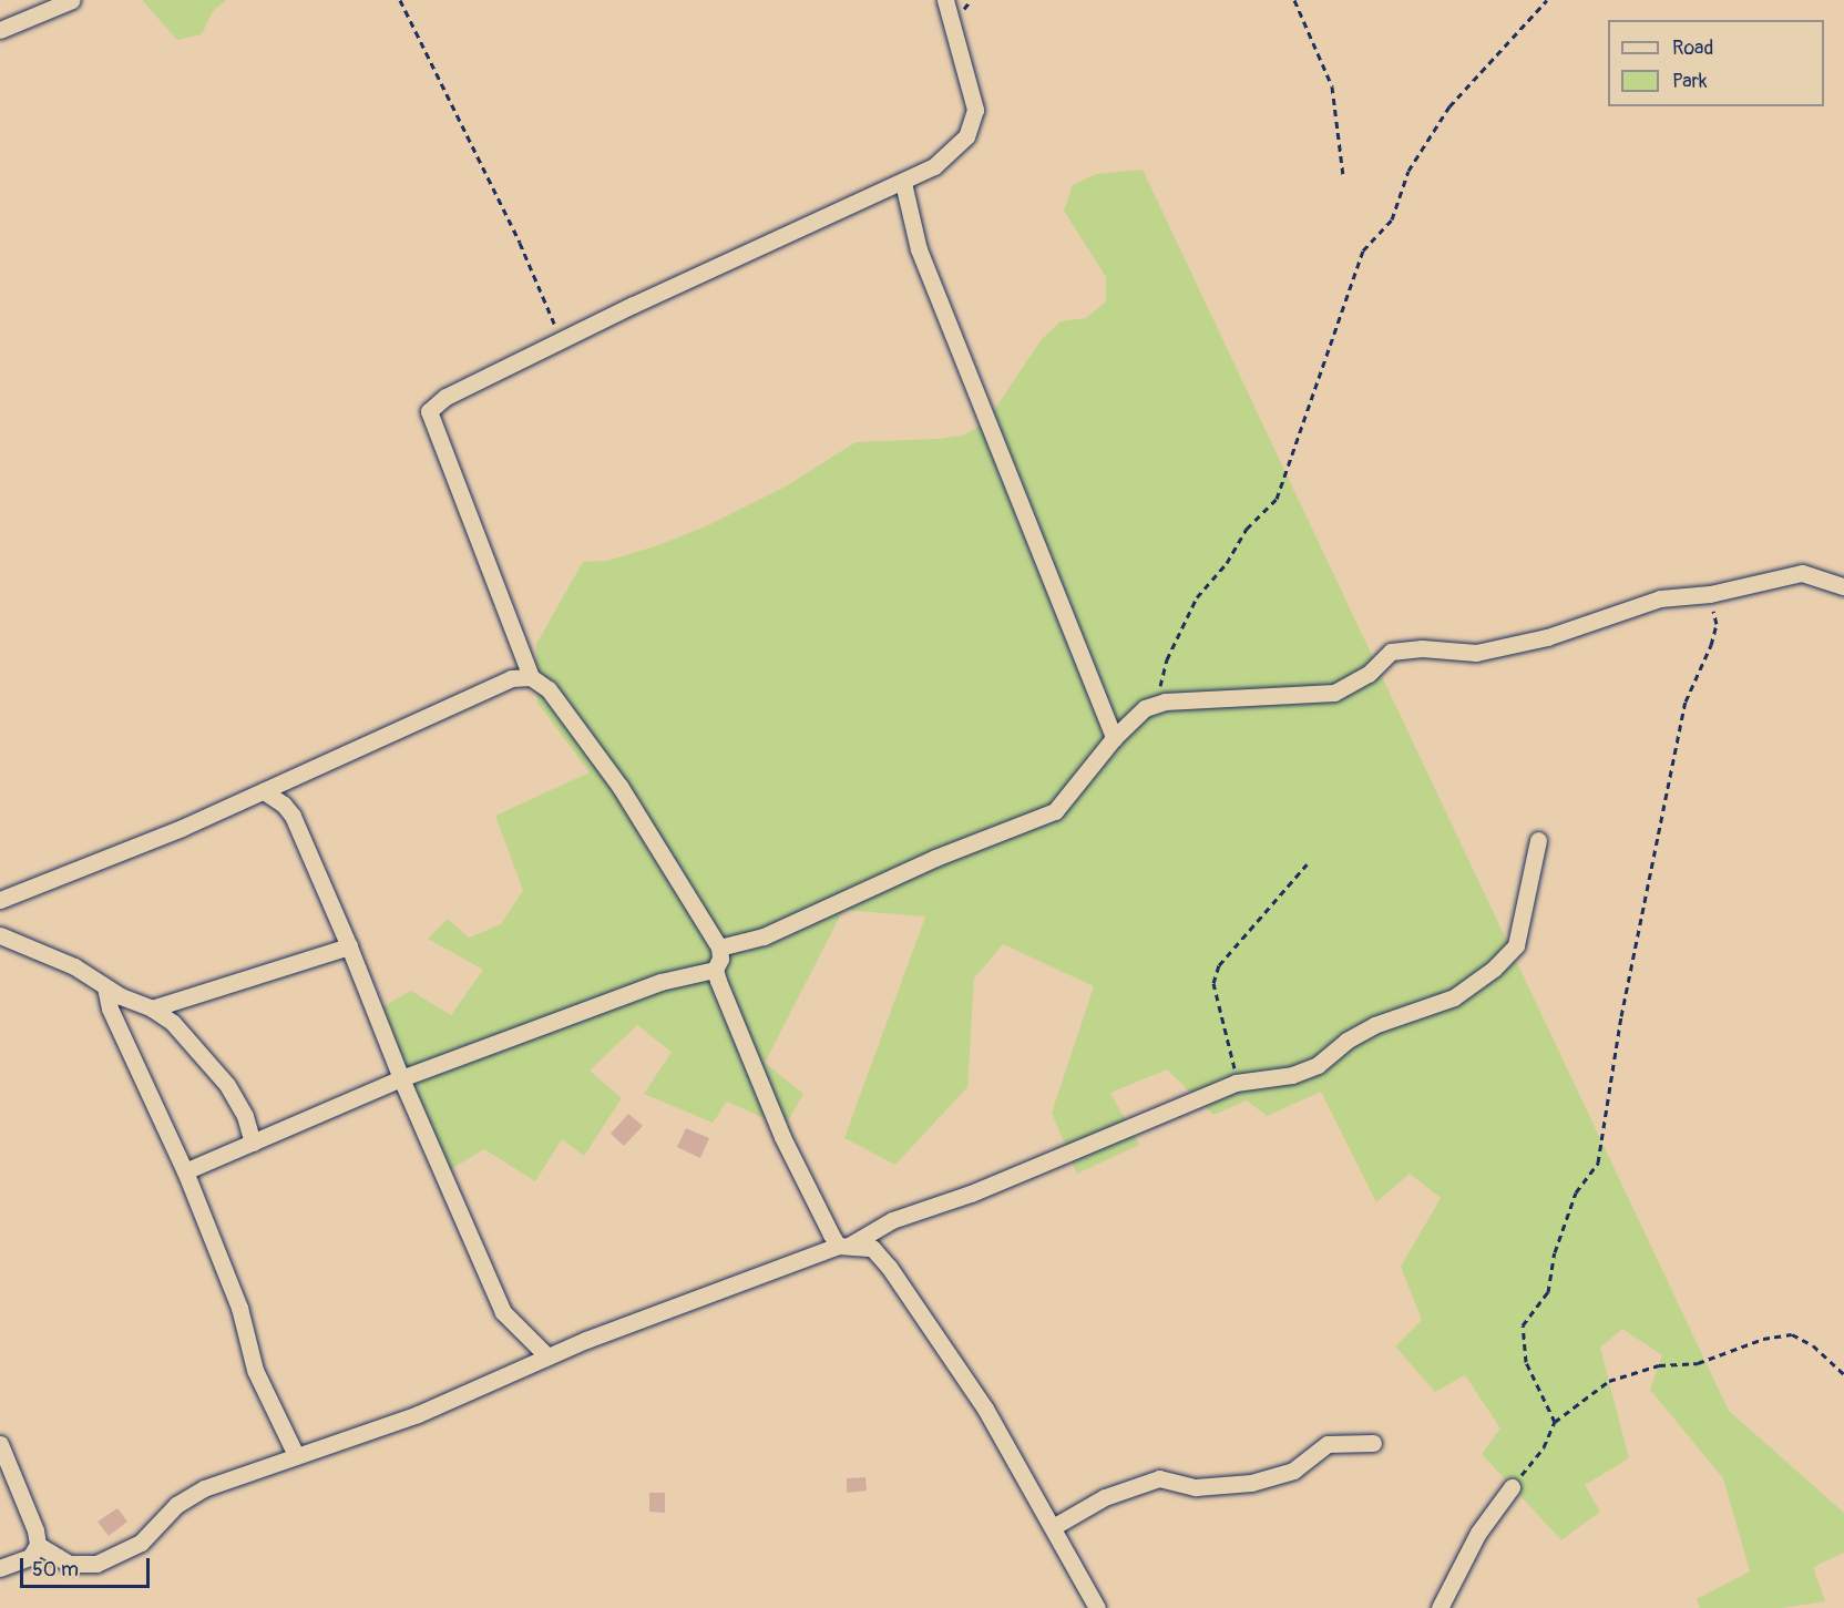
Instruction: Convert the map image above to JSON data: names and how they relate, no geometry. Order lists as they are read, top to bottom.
{
  "legend": ["Road", "Park"],
  "scale_bar": "50 m"
}
